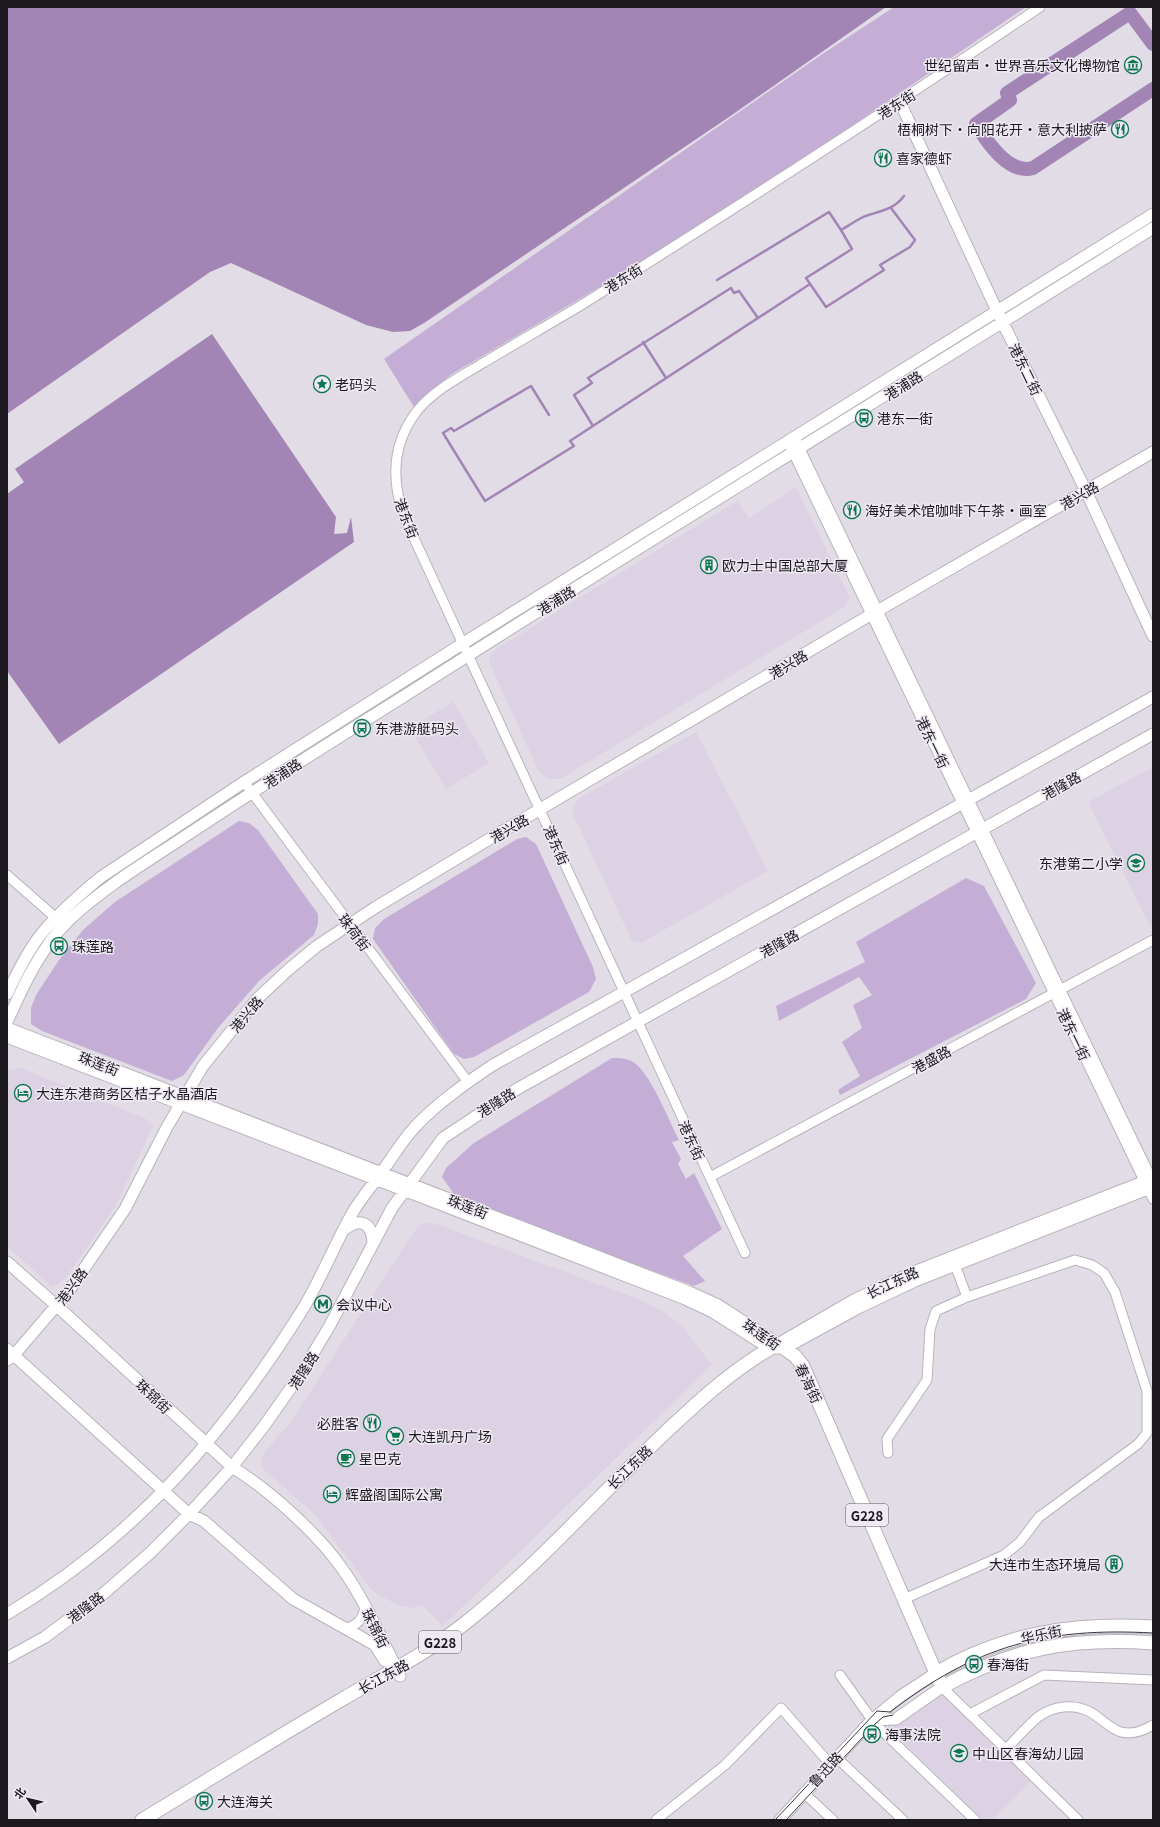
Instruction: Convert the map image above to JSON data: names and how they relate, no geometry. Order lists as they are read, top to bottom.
{
  "streets": {
    "highway": [
      "长江东路",
      "春海街",
      "G228",
      "华乐街"
    ],
    "main road": [
      "港东二街",
      "港浦路",
      "港兴路",
      "港隆路",
      "珠莲街",
      "珠锦街",
      "鲁迅路"
    ],
    "street": [
      "港东街",
      "港东一街",
      "珠荷街",
      "港盛路"
    ]
  },
  "crossings": [
    ["港东街", "港东二街"],
    ["港东街", "港浦路"],
    ["港东街", "港兴路"],
    ["港东街", "港隆路"],
    ["港东街", "港盛路"],
    ["港东二街", "港浦路"],
    ["港东二街", "港兴路"],
    ["港浦路", "港东一街"],
    ["港浦路", "珠荷街"],
    ["港兴路", "港东一街"],
    ["港兴路", "珠荷街"],
    ["港兴路", "珠莲街"],
    ["港兴路", "珠锦街"],
    ["港东一街", "港隆路"],
    ["港东一街", "港盛路"],
    ["港东一街", "长江东路"],
    ["港隆路", "珠莲街"],
    ["港隆路", "珠锦街"],
    ["珠莲街", "长江东路"],
    ["珠莲街", "春海街"],
    ["长江东路", "春海街"],
    ["长江东路", "珠锦街"],
    ["春海街", "华乐街"],
    ["春海街", "鲁迅路"],
    ["华乐街", "鲁迅路"]
  ],
  "places": {
    "museum": ["世纪留声·世界音乐文化博物馆"],
    "restaurant": [
      "梧桐树下·向阳花开·意大利披萨",
      "喜家德虾",
      "海好美术馆咖啡下午茶·画室",
      "必胜客"
    ],
    "place": ["老码头"],
    "bus stop": [
      "港东一街",
      "东港游艇码头",
      "珠莲路",
      "春海街",
      "海事法院",
      "大连海关"
    ],
    "building": ["欧力士中国总部大厦", "大连市生态环境局"],
    "school or university": ["东港第二小学", "中山区春海幼儿园"],
    "hotel": ["大连东港商务区桔子水晶酒店", "辉盛阁国际公寓"],
    "metro station": ["会议中心"],
    "supermarket": ["大连凯丹广场"],
    "cafe": ["星巴克"]
  },
  "north": "top left"
}
